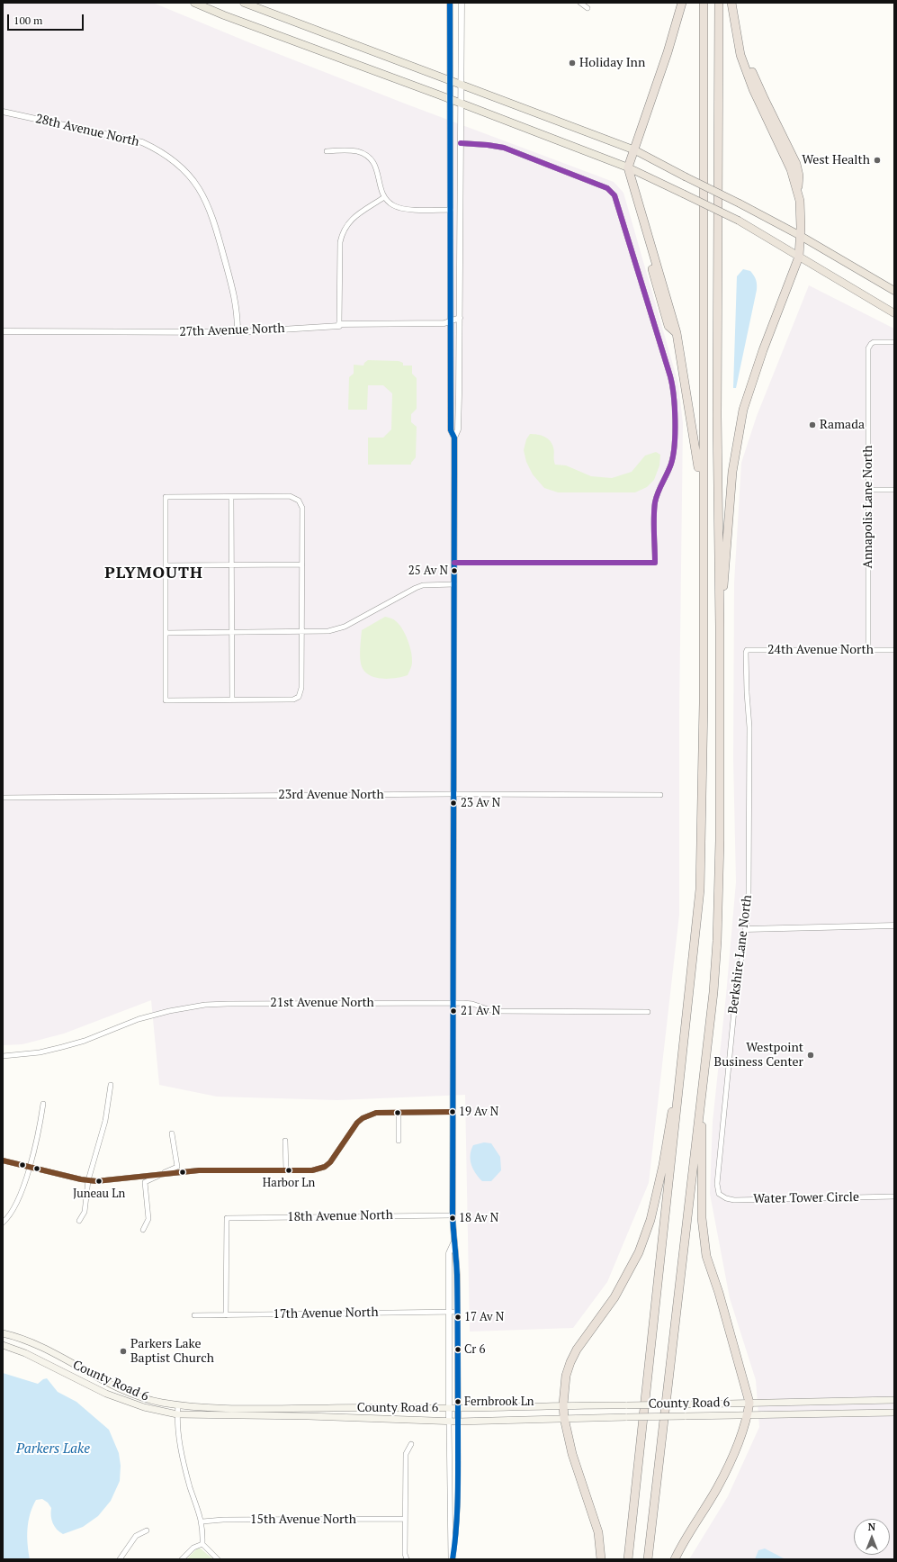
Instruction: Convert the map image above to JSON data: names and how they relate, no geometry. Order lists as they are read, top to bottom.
{
  "streets": {
    "main road": ["County Road 6"],
    "street": [
      "28th Avenue North",
      "27th Avenue North",
      "Annapolis Lane North",
      "24th Avenue North",
      "23rd Avenue North",
      "Berkshire Lane North",
      "21st Avenue North",
      "Water Tower Circle",
      "18th Avenue North",
      "17th Avenue North",
      "15th Avenue North"
    ]
  },
  "crossings": [
    ["28th Avenue North", "27th Avenue North"],
    ["Annapolis Lane North", "24th Avenue North"],
    ["24th Avenue North", "Berkshire Lane North"],
    ["Berkshire Lane North", "Water Tower Circle"],
    ["18th Avenue North", "17th Avenue North"]
  ],
  "districts": ["PLYMOUTH"],
  "water": ["Parkers Lake"],
  "places": [
    "Holiday Inn",
    "West Health",
    "Ramada",
    "25 Av N",
    "23 Av N",
    "21 Av N",
    "Westpoint Business Center",
    "19 Av N",
    "Harbor Ln",
    "Juneau Ln",
    "18 Av N",
    "17 Av N",
    "Cr 6",
    "Parkers Lake Baptist Church",
    "Fernbrook Ln"
  ],
  "scale_bar": "100 m",
  "north": "top"
}
